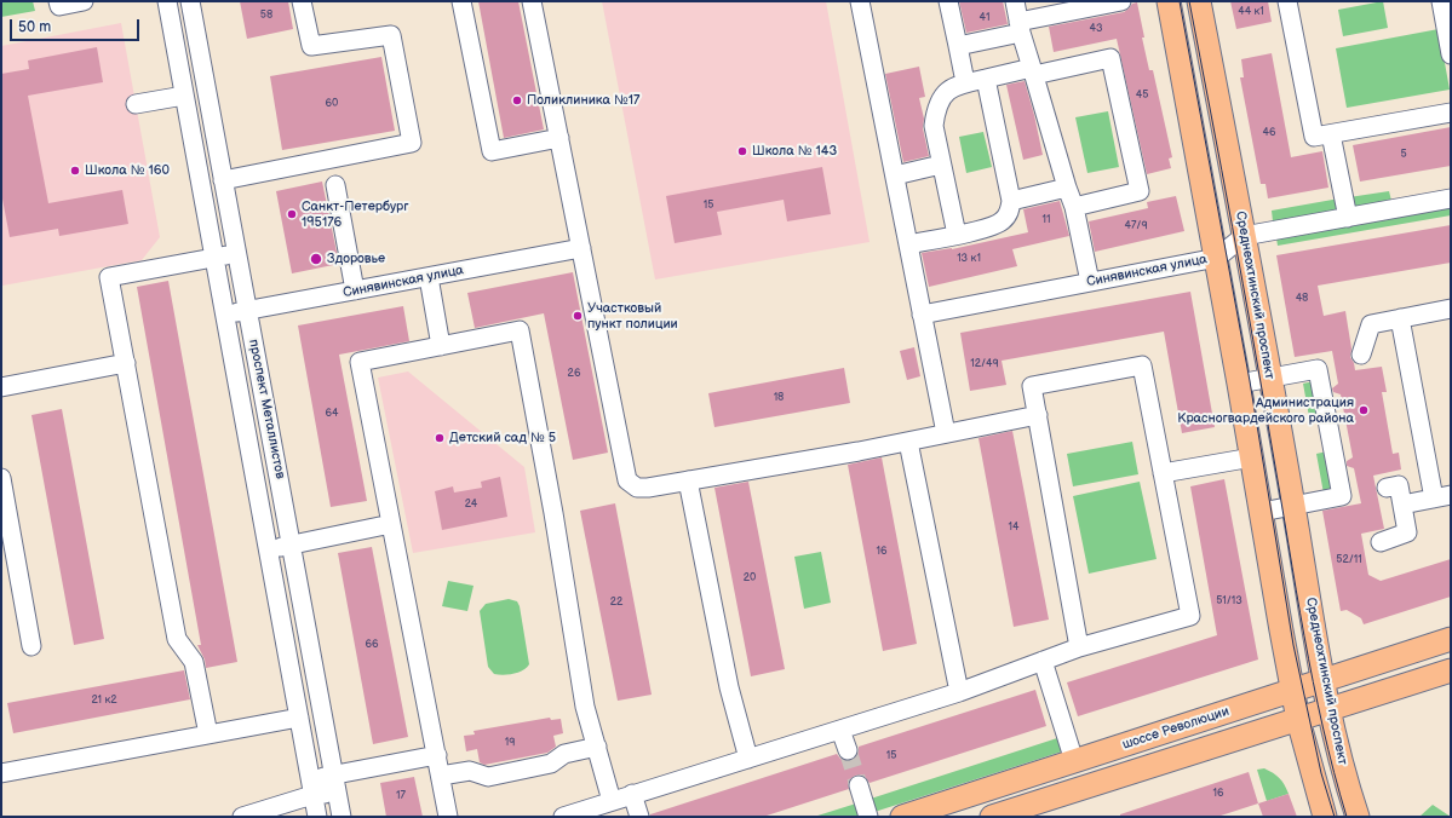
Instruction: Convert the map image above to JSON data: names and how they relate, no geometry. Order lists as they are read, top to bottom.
{
  "streets": {
    "main road": ["Среднеохтинский проспект", "шоссе Революции"],
    "street": ["Синявинская улица", "проспект Металлистов"]
  },
  "crossings": [
    ["Синявинская улица", "Среднеохтинский проспект"],
    ["Синявинская улица", "проспект Металлистов"],
    ["Среднеохтинский проспект", "шоссе Революции"]
  ],
  "places": [
    "Поликлиника №17",
    "Школа № 143",
    "Школа № 160",
    "Санкт-Петербург 195176",
    "Здоровье",
    "Участковый пункт полиции",
    "Администрация Красногвардейского района",
    "Детский сад № 5"
  ],
  "house_numbers": [
    "44 к1",
    "58",
    "41",
    "43",
    "45",
    "60",
    "46",
    "5",
    "15",
    "11",
    "47/9",
    "13 к1",
    "48",
    "12/49",
    "26",
    "18",
    "64",
    "24",
    "14",
    "16",
    "52/11",
    "20",
    "51/13",
    "22",
    "66",
    "21 к2",
    "19",
    "15",
    "16",
    "17"
  ],
  "scale_bar": "50 m"
}
